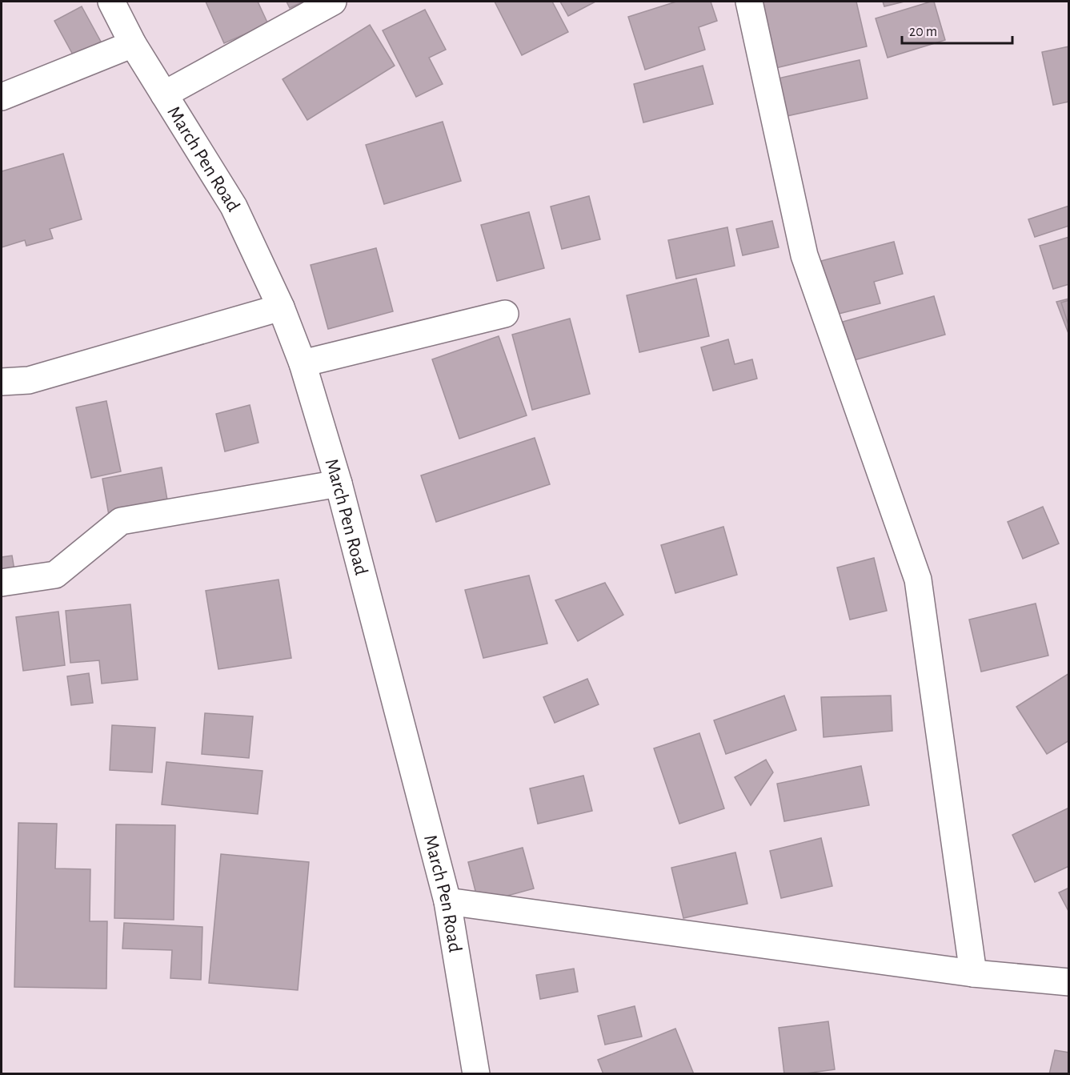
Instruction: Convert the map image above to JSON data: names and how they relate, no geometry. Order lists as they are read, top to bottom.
{
  "streets": {
    "street": ["March Pen Road"]
  },
  "scale_bar": "20 m"
}
